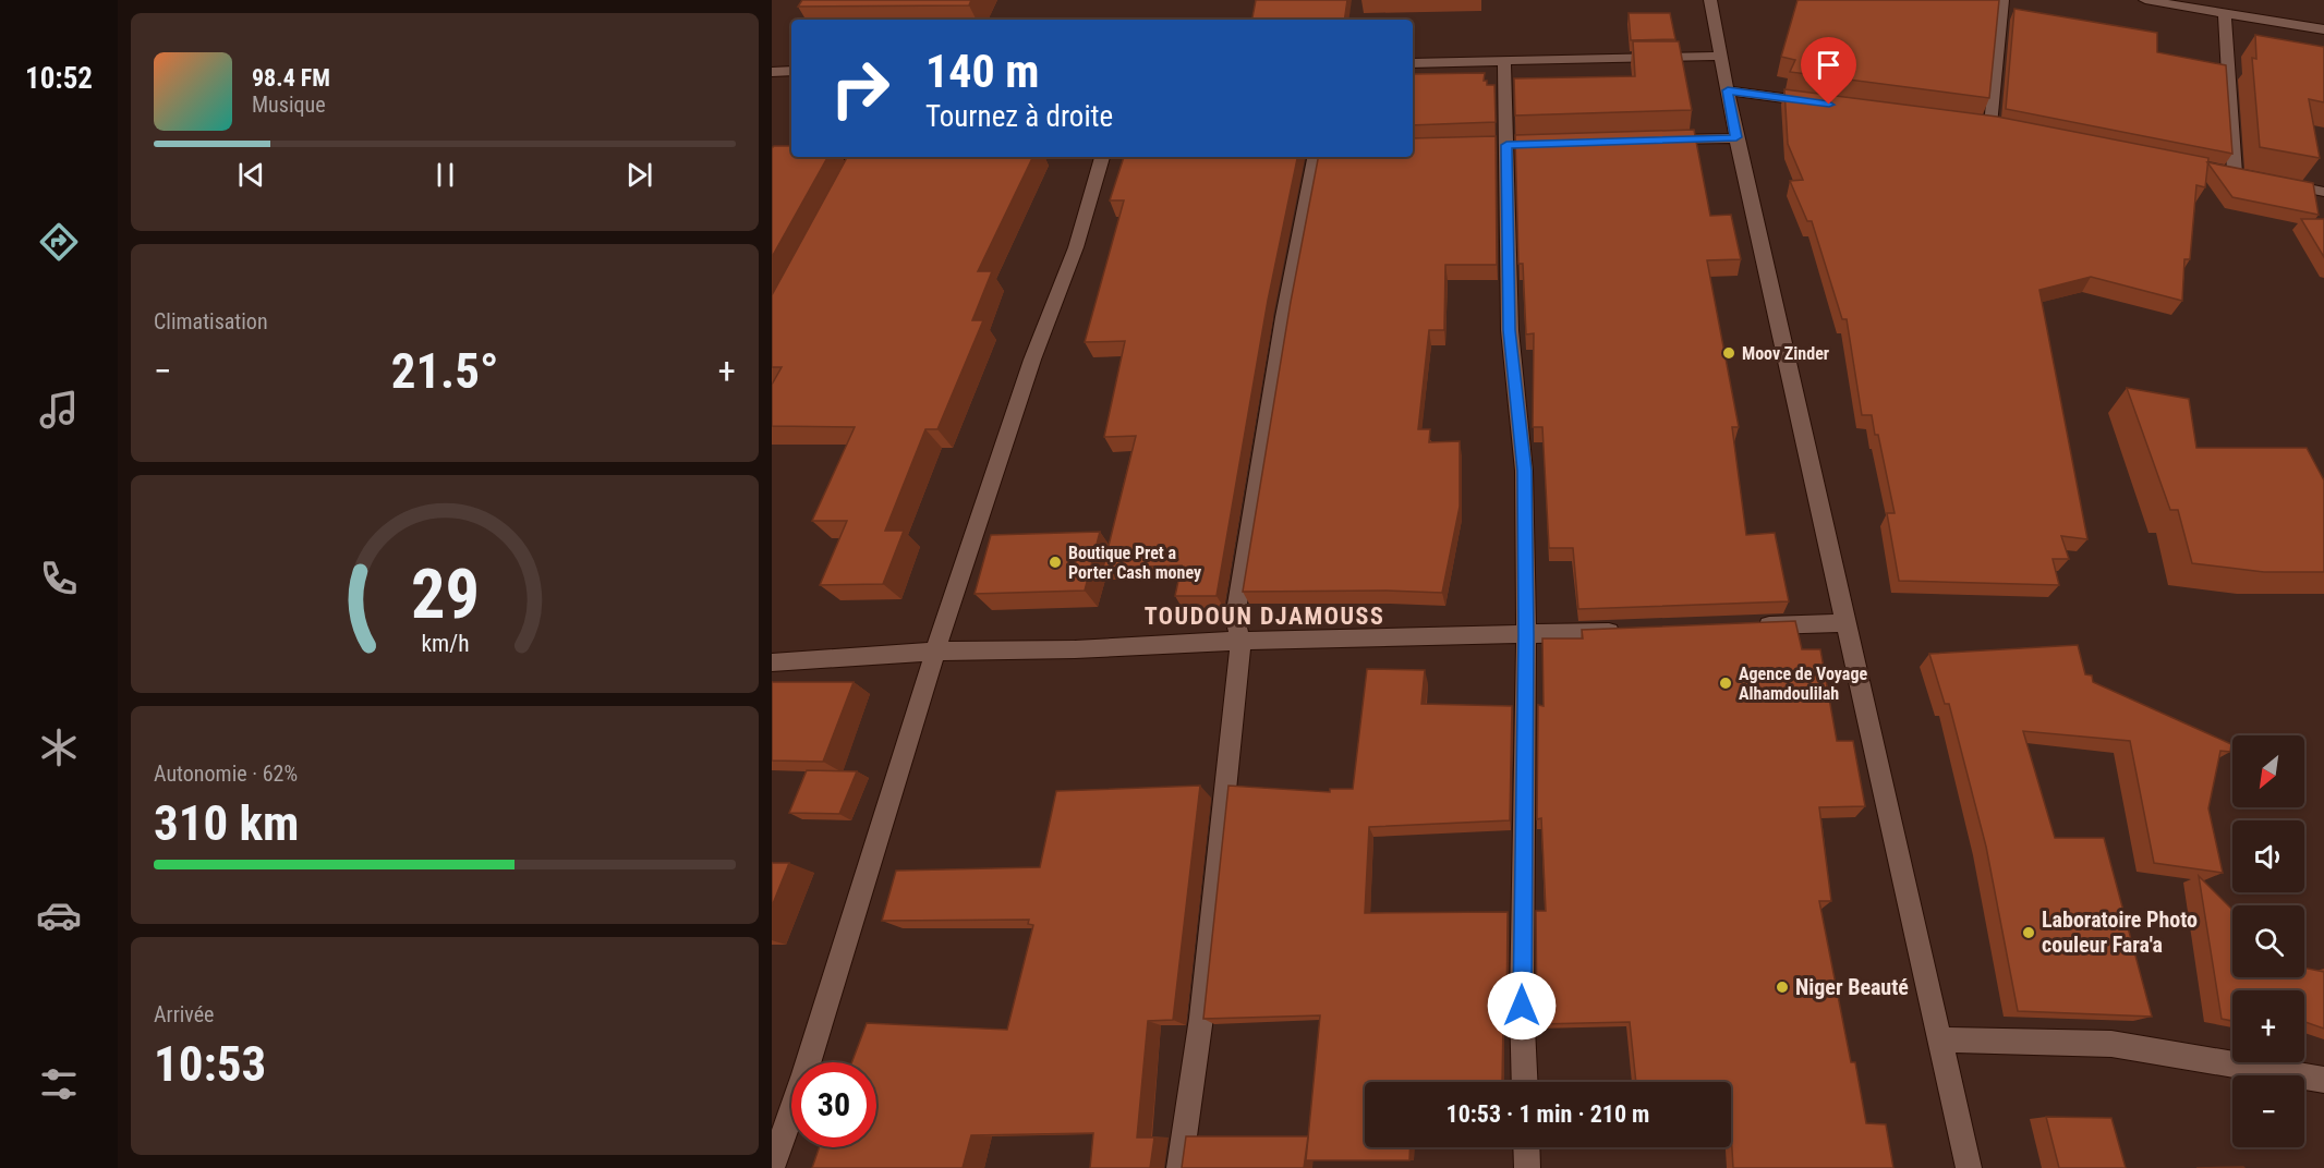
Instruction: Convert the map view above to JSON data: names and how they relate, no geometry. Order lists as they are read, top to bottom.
{
  "districts": ["TOUDOUN DJAMOUSS"],
  "places": [
    "Moov Zinder",
    "Boutique Pret a Porter Cash money",
    "Agence de Voyage Alhamdoulilah",
    "Laboratoire Photo couleur Fara'a",
    "Niger Beauté"
  ],
  "north": "bottom left",
  "page": {
    "tabs": "10:52",
    "turn": ["140 m", "Tournez à droite"],
    "song": ["98.4 FM", "Musique"],
    "tile": [
      "Climatisation",
      ["Autonomie · 62%", "310 km"],
      ["Arrivée", "10:53"]
    ],
    "heat": ["−", "21.5°", "+"],
    "map_buttons": ["+", "−"],
    "limit": "30",
    "trip": "10:53 · 1 min · 210 m",
    "gauge": ["29", "km/h"]
  }
}
